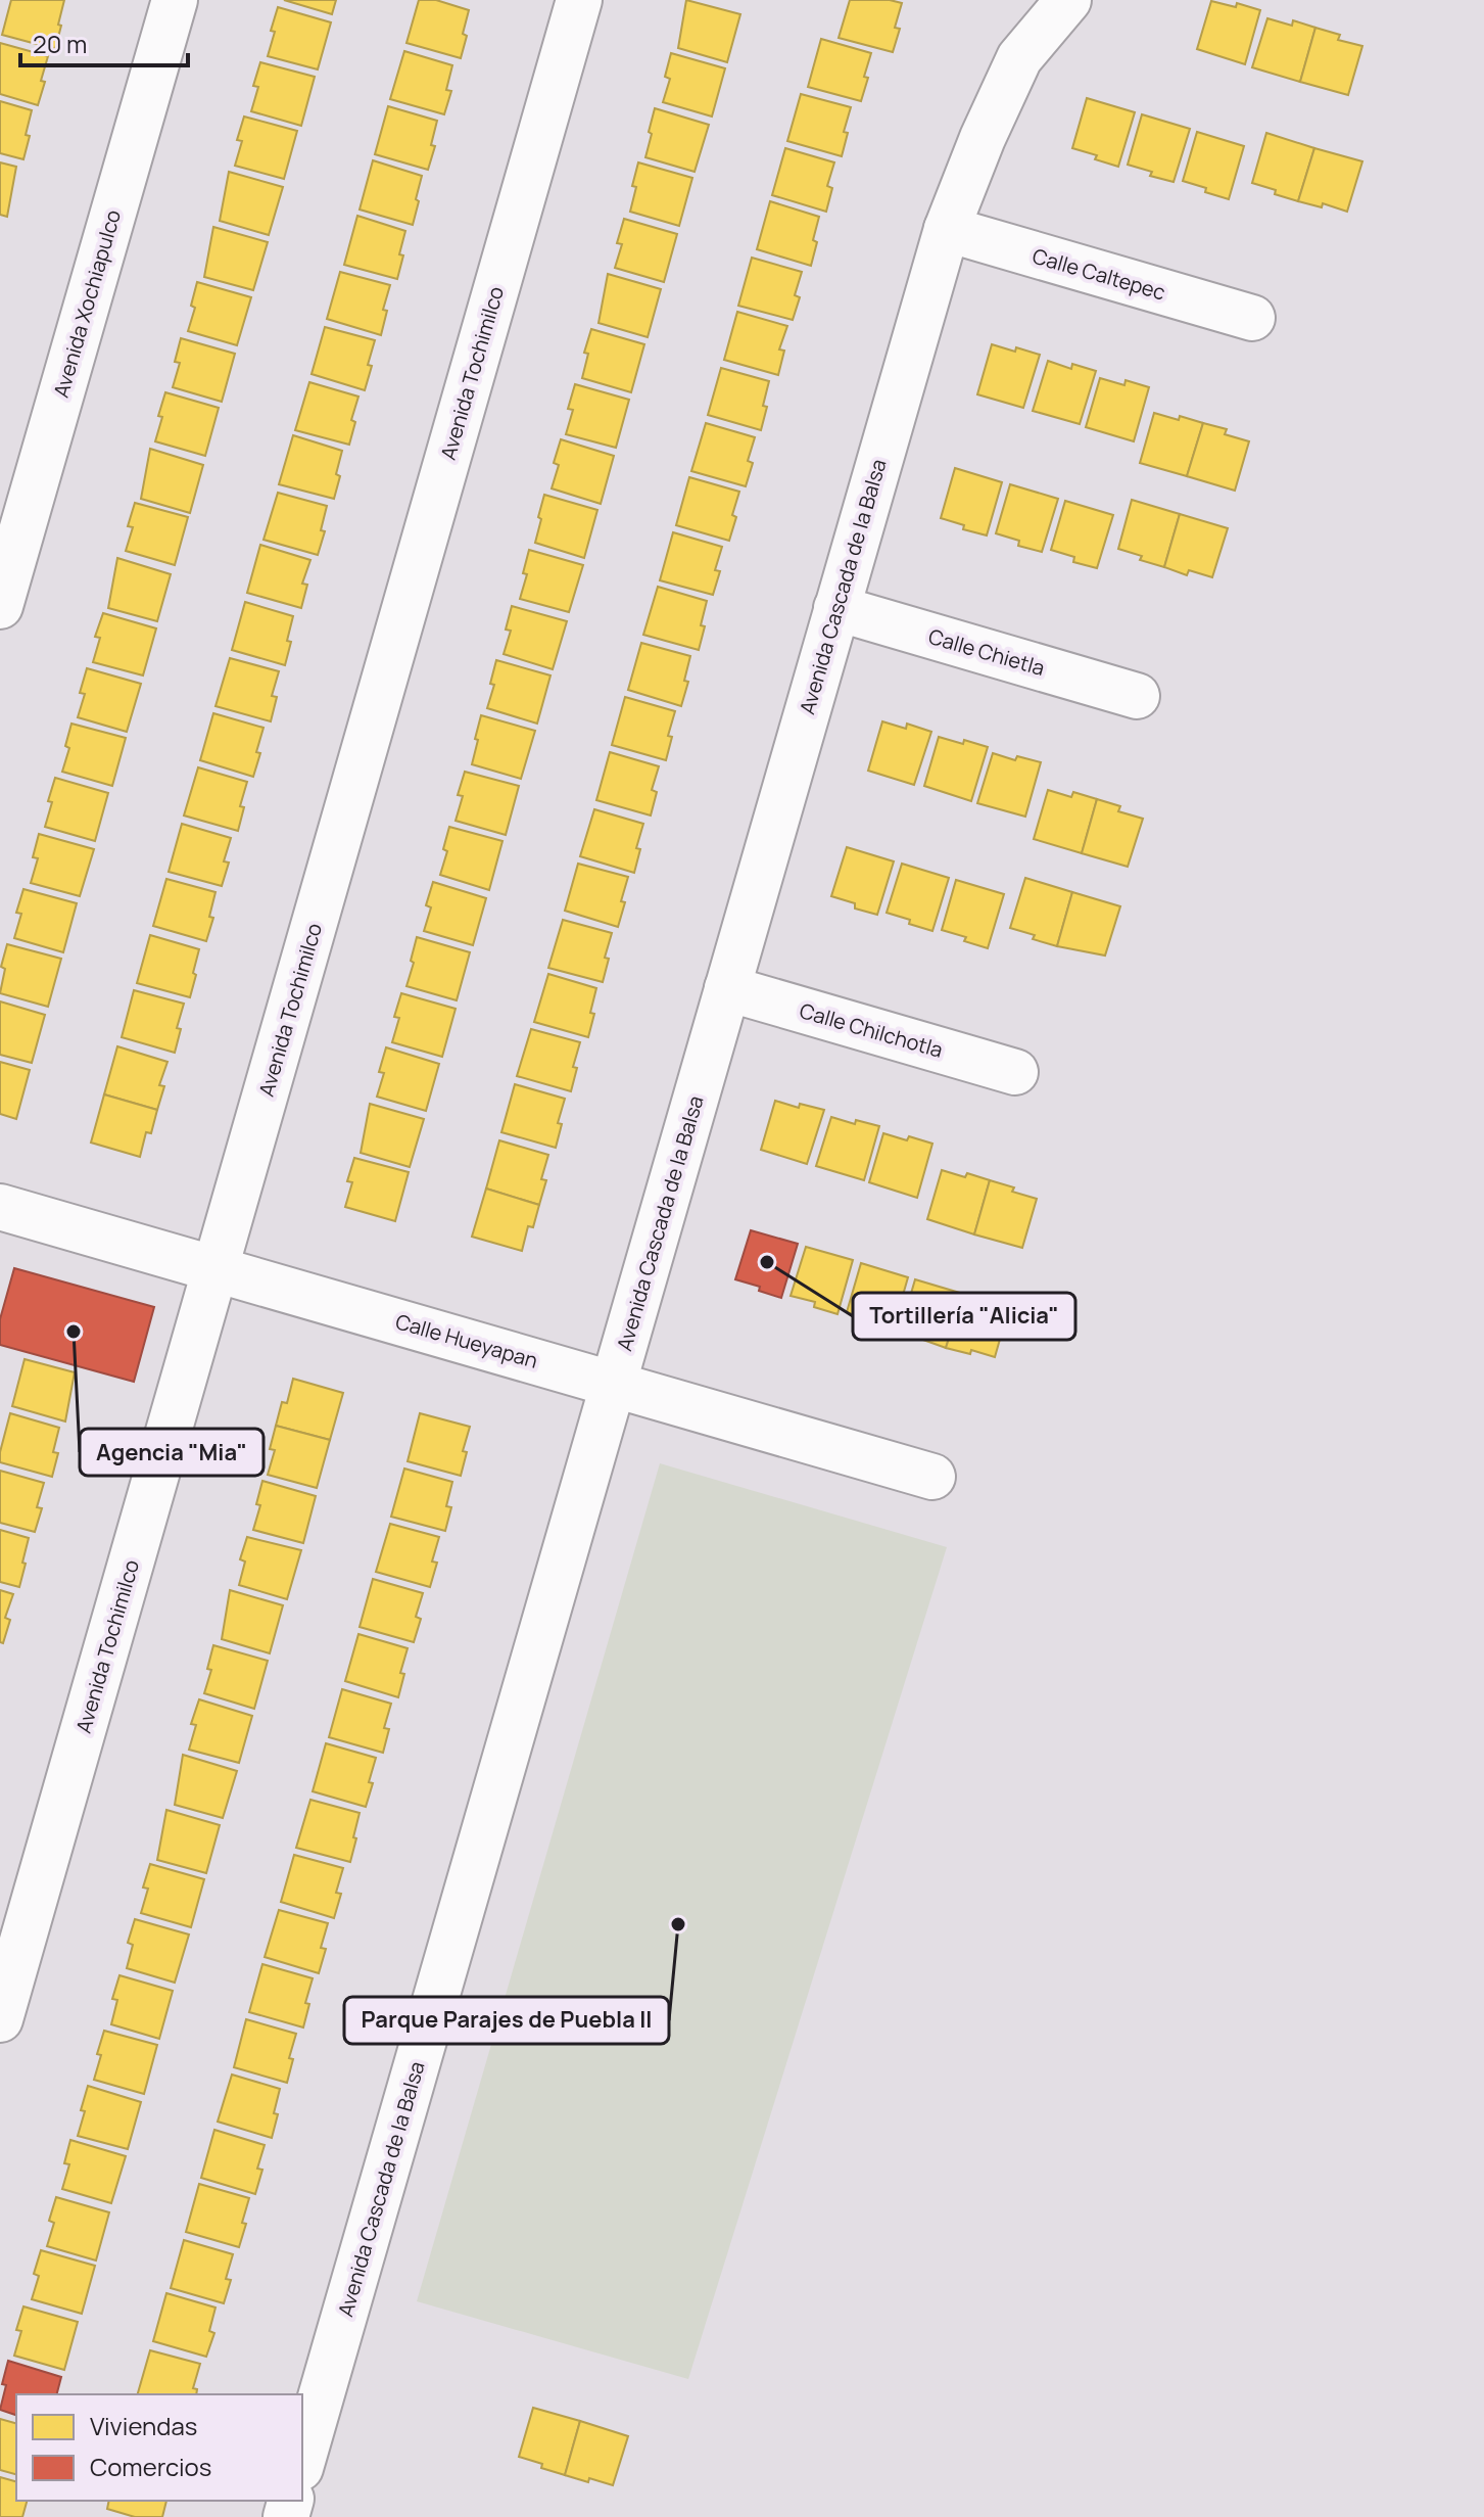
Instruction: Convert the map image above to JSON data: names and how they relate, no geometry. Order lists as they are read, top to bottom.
{
  "streets": {
    "street": [
      "Calle Caltepec",
      "Avenida Xochiapulco",
      "Avenida Tochimilco",
      "Avenida Cascada de la Balsa",
      "Calle Chietla",
      "Calle Chilchotla",
      "Calle Hueyapan"
    ]
  },
  "crossings": [
    ["Calle Caltepec", "Avenida Cascada de la Balsa"],
    ["Avenida Tochimilco", "Calle Hueyapan"],
    ["Avenida Cascada de la Balsa", "Calle Chietla"],
    ["Avenida Cascada de la Balsa", "Calle Chilchotla"],
    ["Avenida Cascada de la Balsa", "Calle Hueyapan"]
  ],
  "places": ["Tortillería \"Alicia\"", "Agencia \"Mia\"", "Parque Parajes de Puebla II"],
  "legend": ["Viviendas", "Comercios"],
  "scale_bar": "20 m"
}
